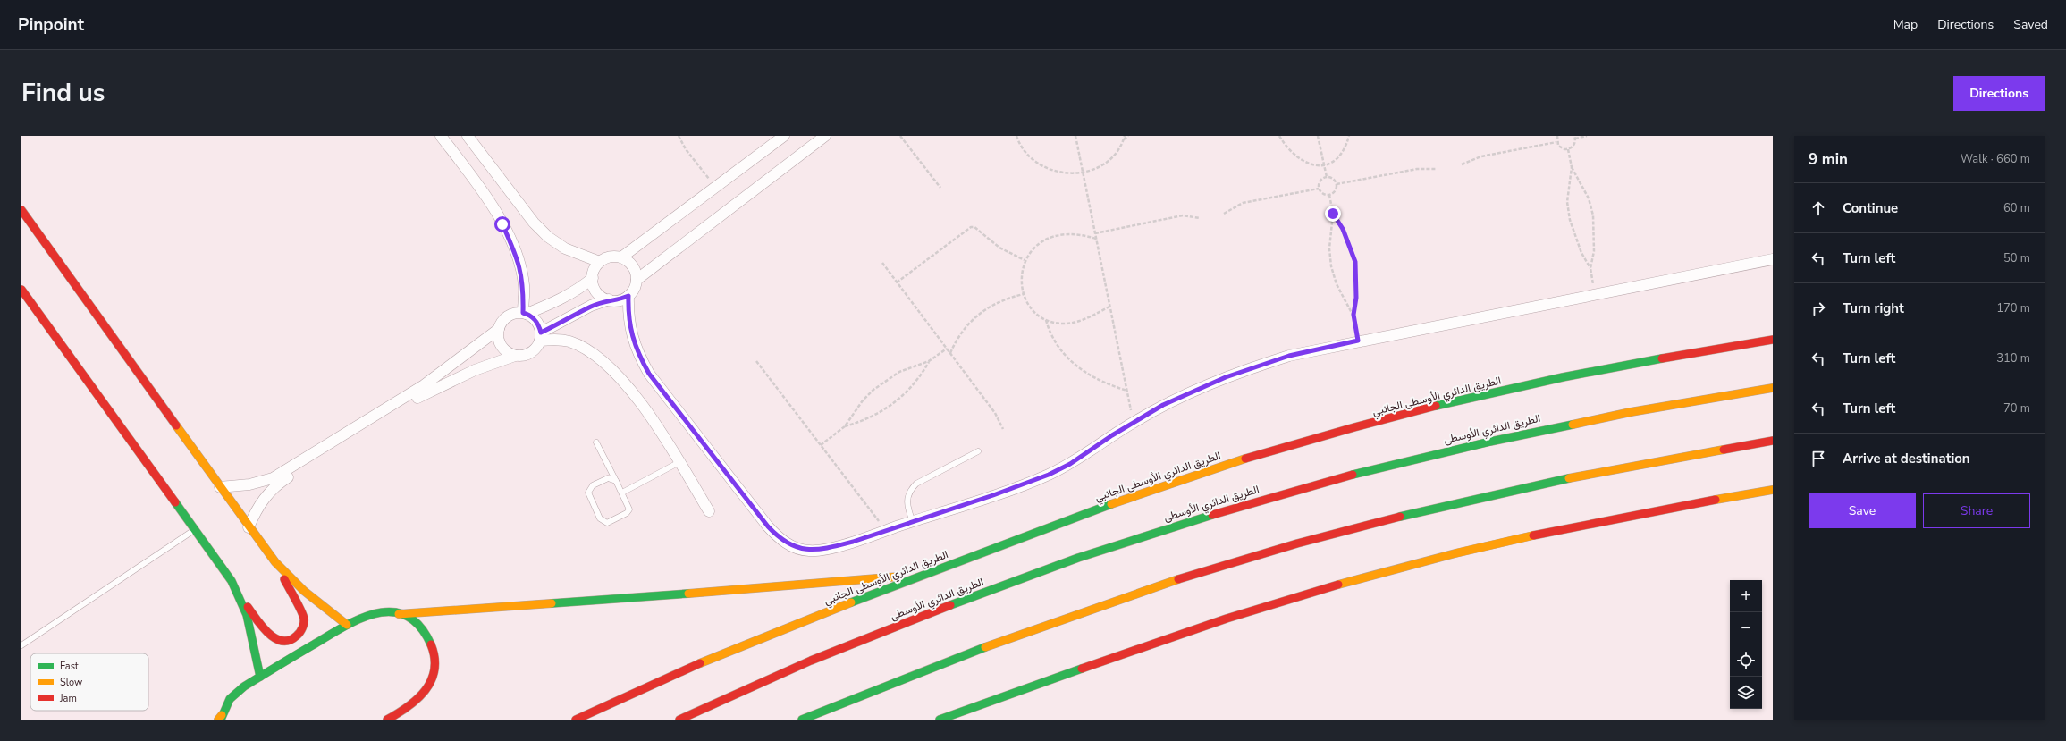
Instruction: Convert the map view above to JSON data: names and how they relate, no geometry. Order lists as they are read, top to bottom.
{
  "streets": {
    "main road": ["الطريق الدائري الأوسطى الجانبي", "الطريق الدائري الأوسطى"]
  },
  "legend": ["Fast", "Slow", "Jam"],
  "page": {
    "header": "Pinpoint",
    "nav": ["Map", "Directions", "Saved"],
    "title": "Find us",
    "buttons": [
      "Directions",
      ["Save", "Share"]
    ],
    "heading": ["9 min", "Walk · 660 m"],
    "list": [
      ["Continue", "60 m"],
      ["Turn left", "50 m"],
      ["Turn right", "170 m"],
      ["Turn left", "310 m"],
      ["Turn left", "70 m"],
      "Arrive at destination"
    ],
    "map_buttons": ["+", "−"]
  }
}
